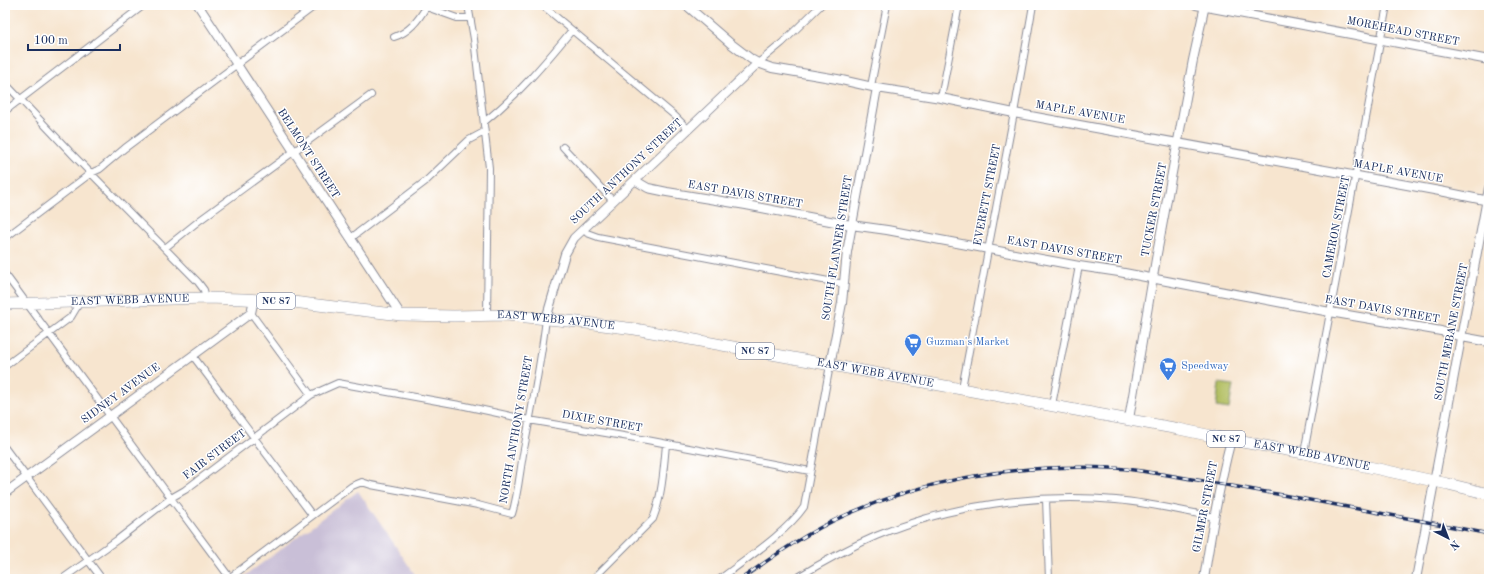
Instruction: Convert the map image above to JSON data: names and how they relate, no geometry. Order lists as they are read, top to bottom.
{
  "streets": {
    "highway": ["EAST WEBB AVENUE", "NC 87"],
    "street": [
      "MOREHEAD STREET",
      "MAPLE AVENUE",
      "BELMONT STREET",
      "SOUTH ANTHONY STREET",
      "EAST DAVIS STREET",
      "EVERETT STREET",
      "TUCKER STREET",
      "CAMERON STREET",
      "SOUTH FLANNER STREET",
      "SOUTH MEBANE STREET",
      "SIDNEY AVENUE",
      "DIXIE STREET",
      "NORTH ANTHONY STREET",
      "FAIR STREET",
      "GILMER STREET"
    ]
  },
  "crossings": [
    ["MOREHEAD STREET", "TUCKER STREET"],
    ["MOREHEAD STREET", "CAMERON STREET"],
    ["MAPLE AVENUE", "SOUTH ANTHONY STREET"],
    ["MAPLE AVENUE", "EVERETT STREET"],
    ["MAPLE AVENUE", "TUCKER STREET"],
    ["MAPLE AVENUE", "CAMERON STREET"],
    ["MAPLE AVENUE", "SOUTH FLANNER STREET"],
    ["MAPLE AVENUE", "SOUTH MEBANE STREET"],
    ["BELMONT STREET", "EAST WEBB AVENUE"],
    ["SOUTH ANTHONY STREET", "EAST DAVIS STREET"],
    ["SOUTH ANTHONY STREET", "EAST WEBB AVENUE"],
    ["SOUTH ANTHONY STREET", "NORTH ANTHONY STREET"],
    ["EAST DAVIS STREET", "EVERETT STREET"],
    ["EAST DAVIS STREET", "TUCKER STREET"],
    ["EAST DAVIS STREET", "CAMERON STREET"],
    ["EAST DAVIS STREET", "SOUTH FLANNER STREET"],
    ["EAST DAVIS STREET", "SOUTH MEBANE STREET"],
    ["EVERETT STREET", "EAST WEBB AVENUE"],
    ["TUCKER STREET", "EAST WEBB AVENUE"],
    ["CAMERON STREET", "EAST WEBB AVENUE"],
    ["SOUTH FLANNER STREET", "EAST WEBB AVENUE"],
    ["EAST WEBB AVENUE", "SOUTH MEBANE STREET"],
    ["EAST WEBB AVENUE", "NORTH ANTHONY STREET"],
    ["EAST WEBB AVENUE", "GILMER STREET"],
    ["DIXIE STREET", "NORTH ANTHONY STREET"],
    ["DIXIE STREET", "FAIR STREET"]
  ],
  "places": {
    "supermarket": ["Guzman's Market", "Speedway"]
  },
  "scale_bar": "100 m",
  "north": "bottom right"
}
